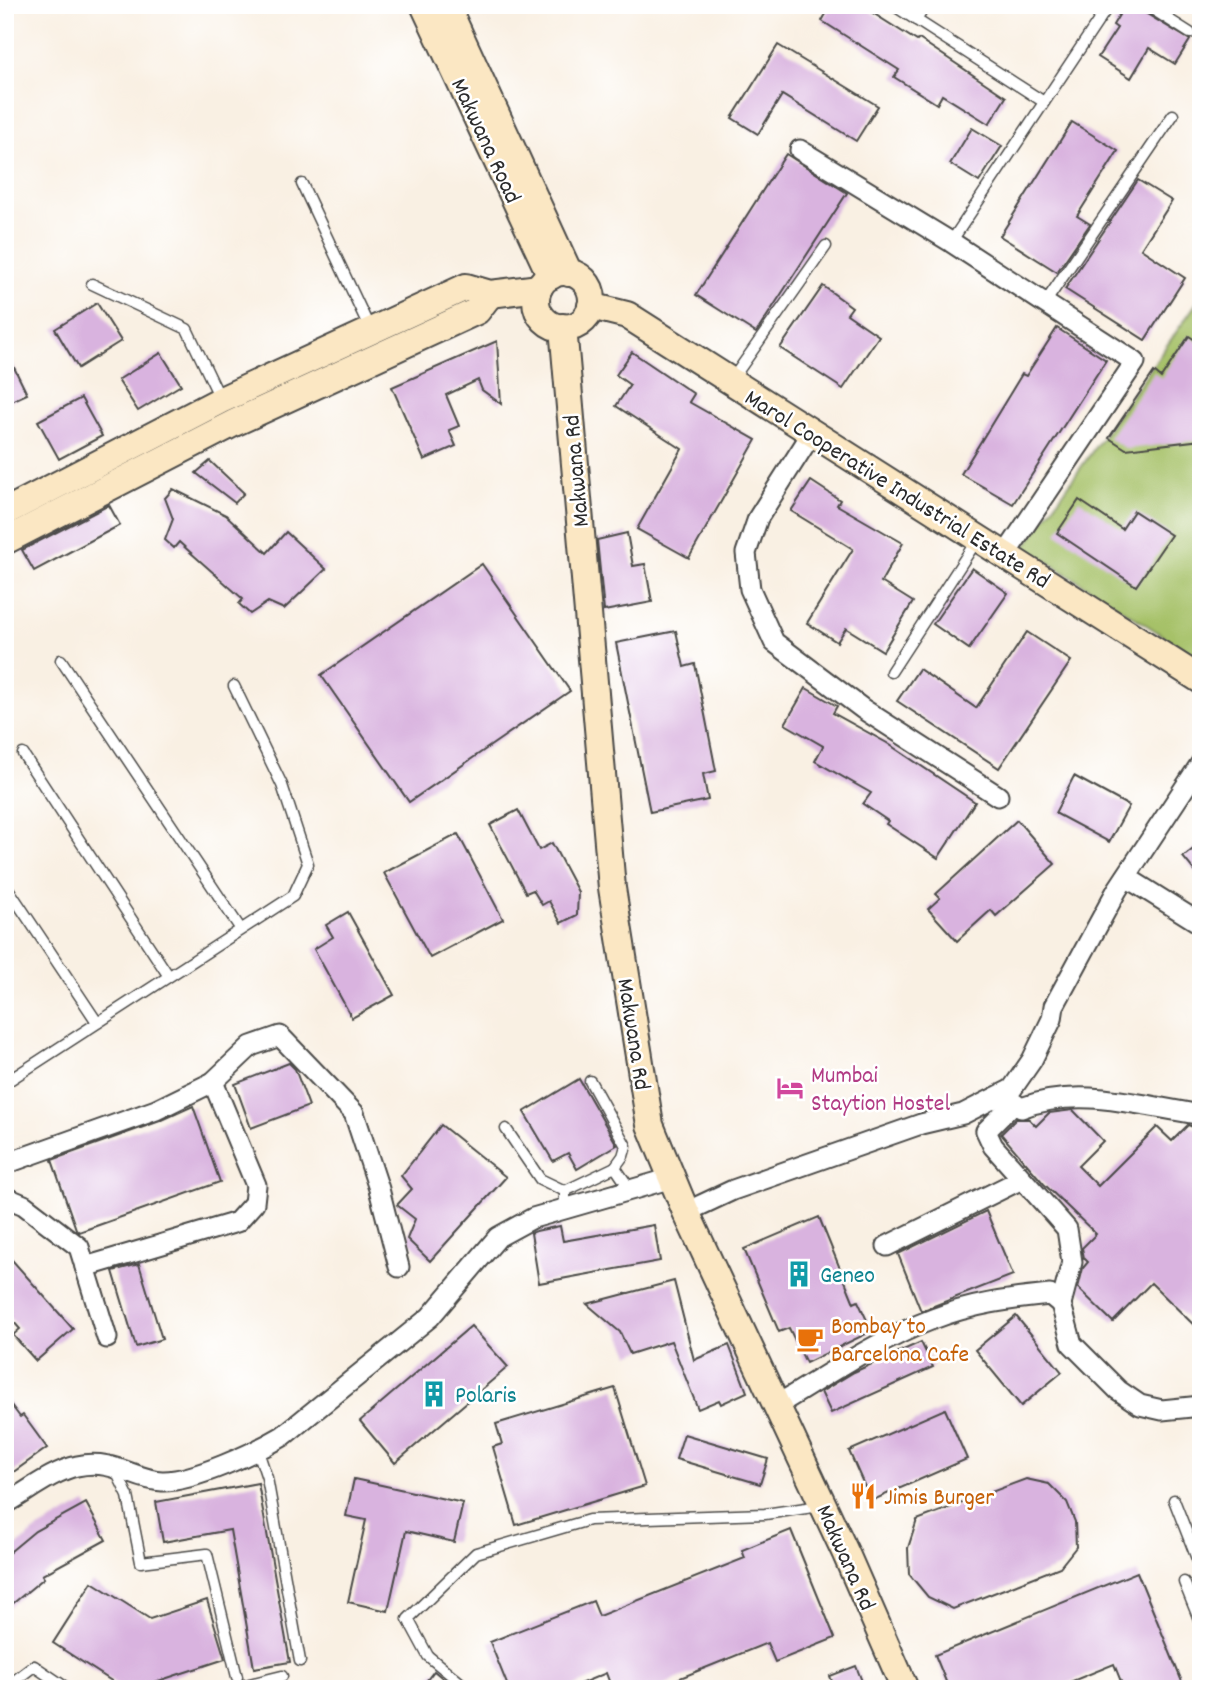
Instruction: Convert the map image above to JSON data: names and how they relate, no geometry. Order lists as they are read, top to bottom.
{
  "streets": {
    "street": ["Makwana Road", "Makwana Rd", "Marol Cooperative Industrial Estate Rd"]
  },
  "crossings": [
    ["Makwana Road", "Makwana Rd"],
    ["Makwana Road", "Marol Cooperative Industrial Estate Rd"],
    ["Makwana Rd", "Marol Cooperative Industrial Estate Rd"]
  ],
  "places": {
    "hotel": ["Mumbai Staytion Hostel"],
    "building": ["Geneo", "Polaris"],
    "cafe": ["Bombay to Barcelona Cafe"],
    "restaurant": ["Jimis Burger"]
  }
}
